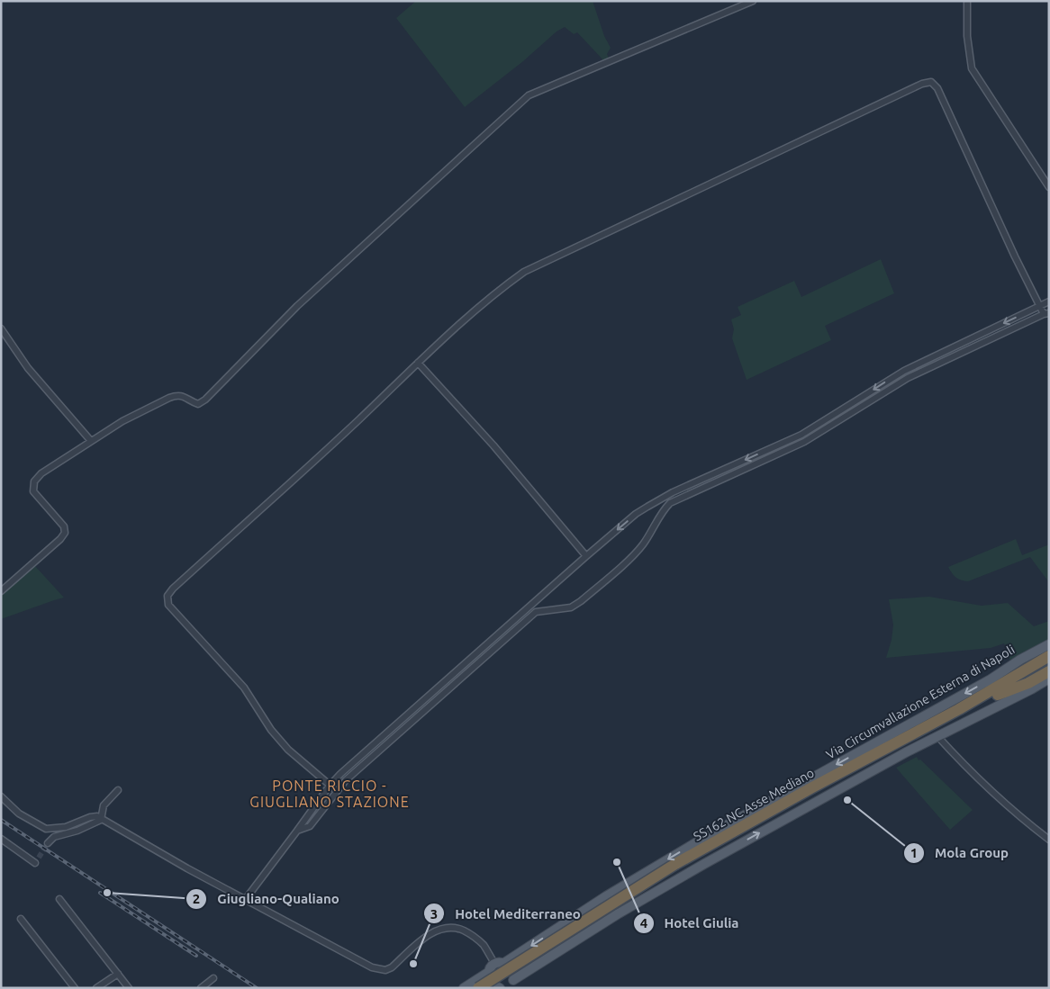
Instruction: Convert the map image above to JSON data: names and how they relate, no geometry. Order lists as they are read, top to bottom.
{
  "streets": {
    "highway": ["SS162 NC Asse Mediano"],
    "main road": ["Via Circumvallazione Esterna di Napoli"]
  },
  "districts": ["PONTE RICCIO - GIUGLIANO STAZIONE"],
  "places": [
    "Mola Group",
    "Hotel Giulia",
    "Giugliano-Qualiano",
    "Hotel Mediterraneo"
  ]
}
